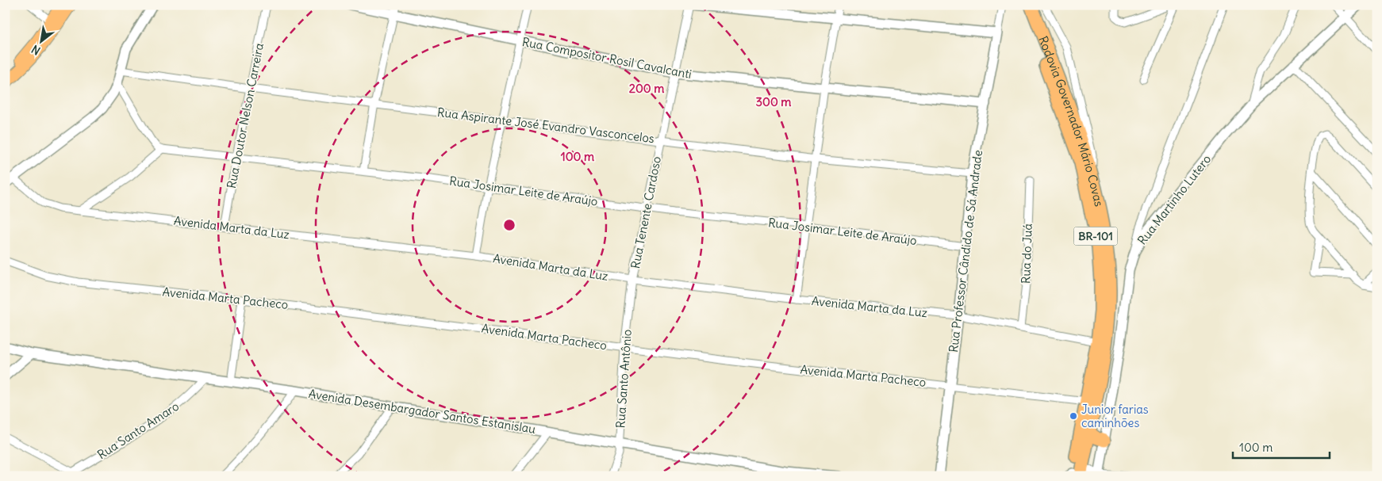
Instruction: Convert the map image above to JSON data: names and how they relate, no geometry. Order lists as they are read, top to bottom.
{
  "streets": {
    "highway": ["Rodovia Governador Mário Covas", "BR-101"],
    "street": [
      "Rua Compositor Rosil Cavalcanti",
      "Rua Doutor Nelson Carreira",
      "Rua Aspirante José Evandro Vasconcelos",
      "Rua Josimar Leite de Araújo",
      "Rua Martinho Lutero",
      "Rua Tenente Cardoso",
      "Avenida Marta da Luz",
      "Rua Professor Cândido de Sá Andrade",
      "Rua do Juá",
      "Avenida Marta Pacheco",
      "Rua Santo Antônio",
      "Avenida Desembargador Santos Estanislau",
      "Rua Santo Amaro"
    ]
  },
  "crossings": [
    ["Rua Compositor Rosil Cavalcanti", "Rua Tenente Cardoso"],
    ["Rua Compositor Rosil Cavalcanti", "Rua Professor Cândido de Sá Andrade"],
    ["Rua Doutor Nelson Carreira", "Rua Aspirante José Evandro Vasconcelos"],
    ["Rua Doutor Nelson Carreira", "Rua Josimar Leite de Araújo"],
    ["Rua Doutor Nelson Carreira", "Avenida Marta da Luz"],
    ["Rodovia Governador Mário Covas", "Avenida Marta da Luz"],
    ["Rodovia Governador Mário Covas", "Avenida Marta Pacheco"],
    ["Rua Aspirante José Evandro Vasconcelos", "Rua Tenente Cardoso"],
    ["Rua Aspirante José Evandro Vasconcelos", "Rua Professor Cândido de Sá Andrade"],
    ["Rua Josimar Leite de Araújo", "Rua Tenente Cardoso"],
    ["Rua Josimar Leite de Araújo", "Rua Professor Cândido de Sá Andrade"],
    ["Rua Tenente Cardoso", "Avenida Marta da Luz"],
    ["Rua Tenente Cardoso", "Rua Santo Antônio"],
    ["Avenida Marta da Luz", "Rua Professor Cândido de Sá Andrade"],
    ["Avenida Marta da Luz", "Rua do Juá"],
    ["Avenida Marta da Luz", "Rua Santo Antônio"],
    ["Rua Professor Cândido de Sá Andrade", "Avenida Marta Pacheco"],
    ["Avenida Marta Pacheco", "Rua Santo Antônio"],
    ["Rua Santo Antônio", "Avenida Desembargador Santos Estanislau"],
    ["Avenida Desembargador Santos Estanislau", "Rua Santo Amaro"]
  ],
  "places": ["Junior farias caminhões"],
  "scale_bar": "100 m",
  "north": "bottom left",
  "rings": ["200 m", "300 m", "100 m"]
}
